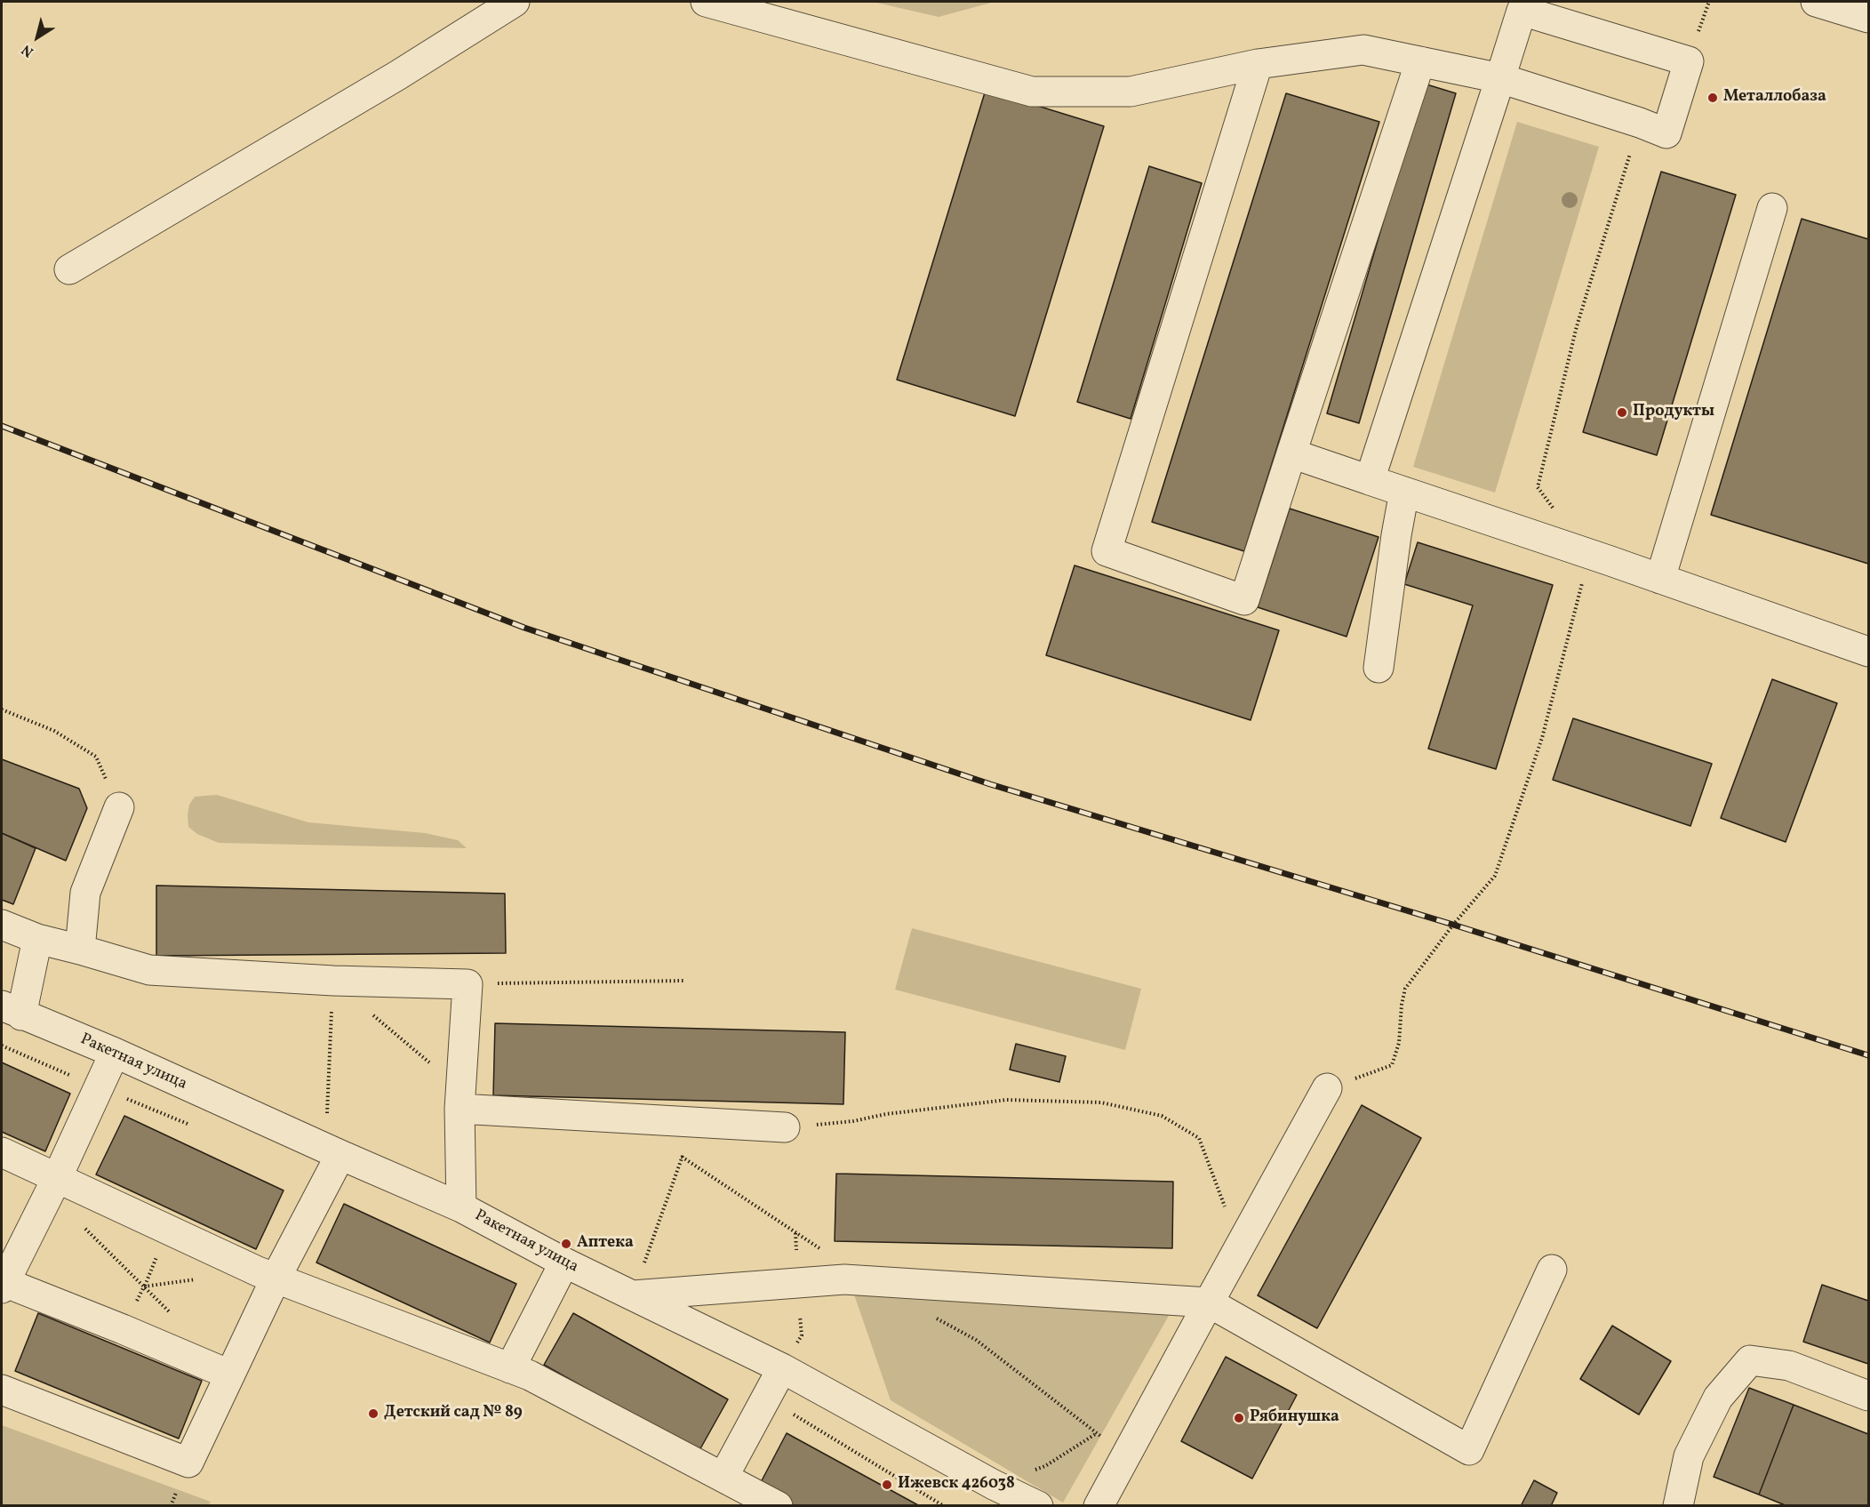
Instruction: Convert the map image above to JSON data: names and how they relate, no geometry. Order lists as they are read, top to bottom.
{
  "streets": {
    "street": ["Ракетная улица"]
  },
  "places": [
    "Металлобаза",
    "Продукты",
    "Аптека",
    "Детский сад № 89",
    "Рябинушка",
    "Ижевск 426038"
  ],
  "north": "bottom left"
}
